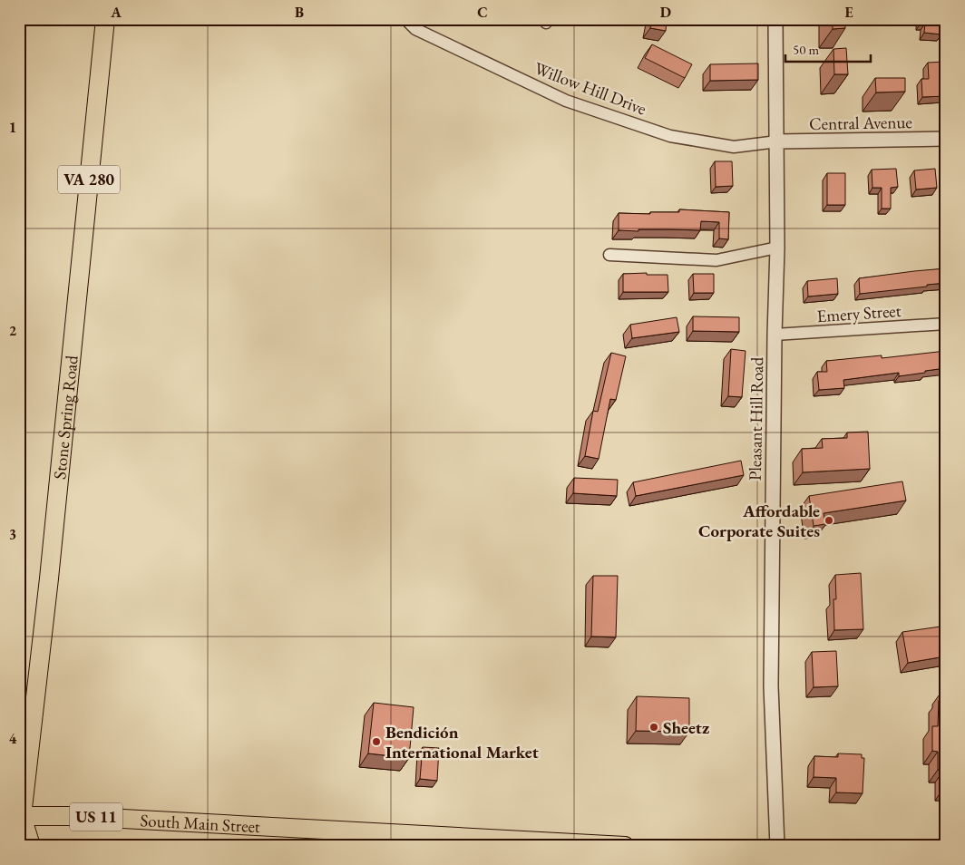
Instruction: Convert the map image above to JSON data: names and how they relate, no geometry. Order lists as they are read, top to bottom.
{
  "streets": {
    "main road": [
      "VA 280",
      "Stone Spring Road",
      "US 11",
      "South Main Street"
    ],
    "street": [
      "Willow Hill Drive",
      "Central Avenue",
      "Emery Street",
      "Pleasant Hill Road"
    ]
  },
  "crossings": [
    ["Willow Hill Drive", "Central Avenue"],
    ["Willow Hill Drive", "Pleasant Hill Road"],
    ["Central Avenue", "Pleasant Hill Road"],
    ["Emery Street", "Pleasant Hill Road"],
    ["Stone Spring Road", "South Main Street"]
  ],
  "places": ["Affordable Corporate Suites", "Sheetz", "Bendición International Market"],
  "scale_bar": "50 m",
  "grid": {
    "columns": [
      "A",
      "B",
      "C",
      "D",
      "E"
    ],
    "rows": [
      "1",
      "2",
      "3",
      "4"
    ]
  }
}
